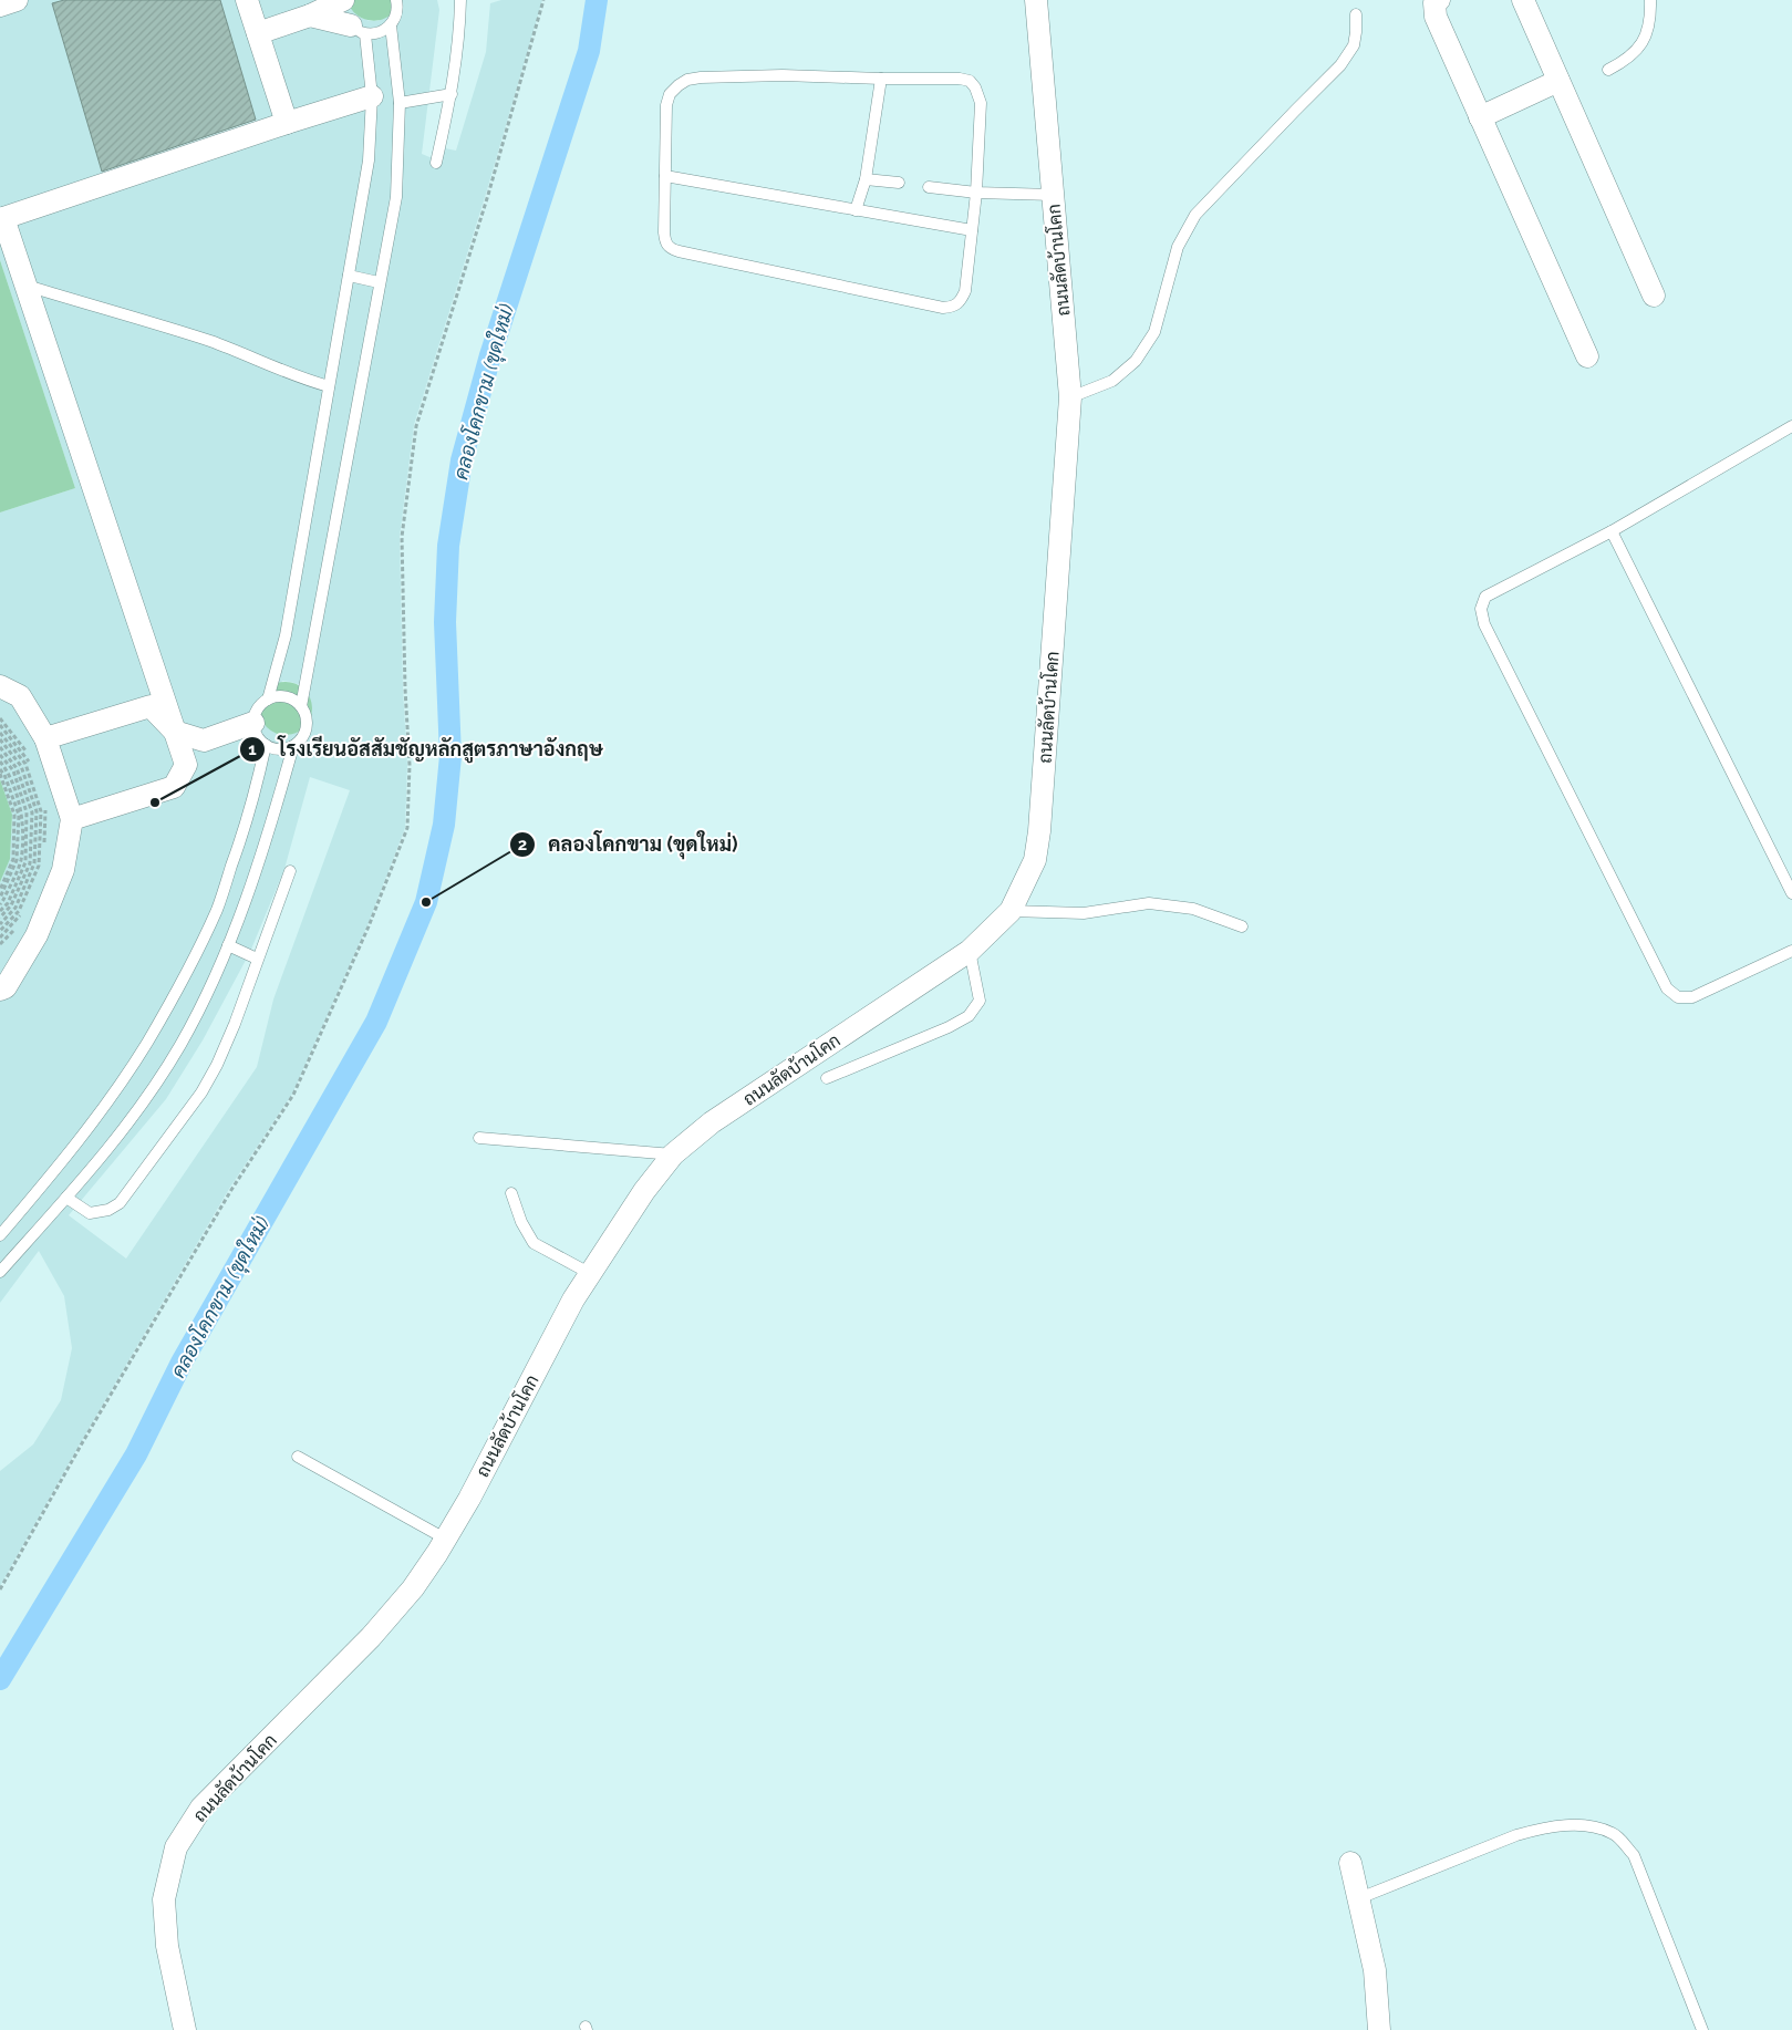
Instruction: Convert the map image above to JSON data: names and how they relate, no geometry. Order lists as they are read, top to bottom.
{
  "streets": {
    "street": ["ถนนลัดบ้านโคก"]
  },
  "water": ["คลองโคกขาม (ขุดใหม่)"],
  "places": ["โรงเรียนอัสสัมชัญหลักสูตรภาษาอังกฤษ", "คลองโคกขาม (ขุดใหม่)"]
}
